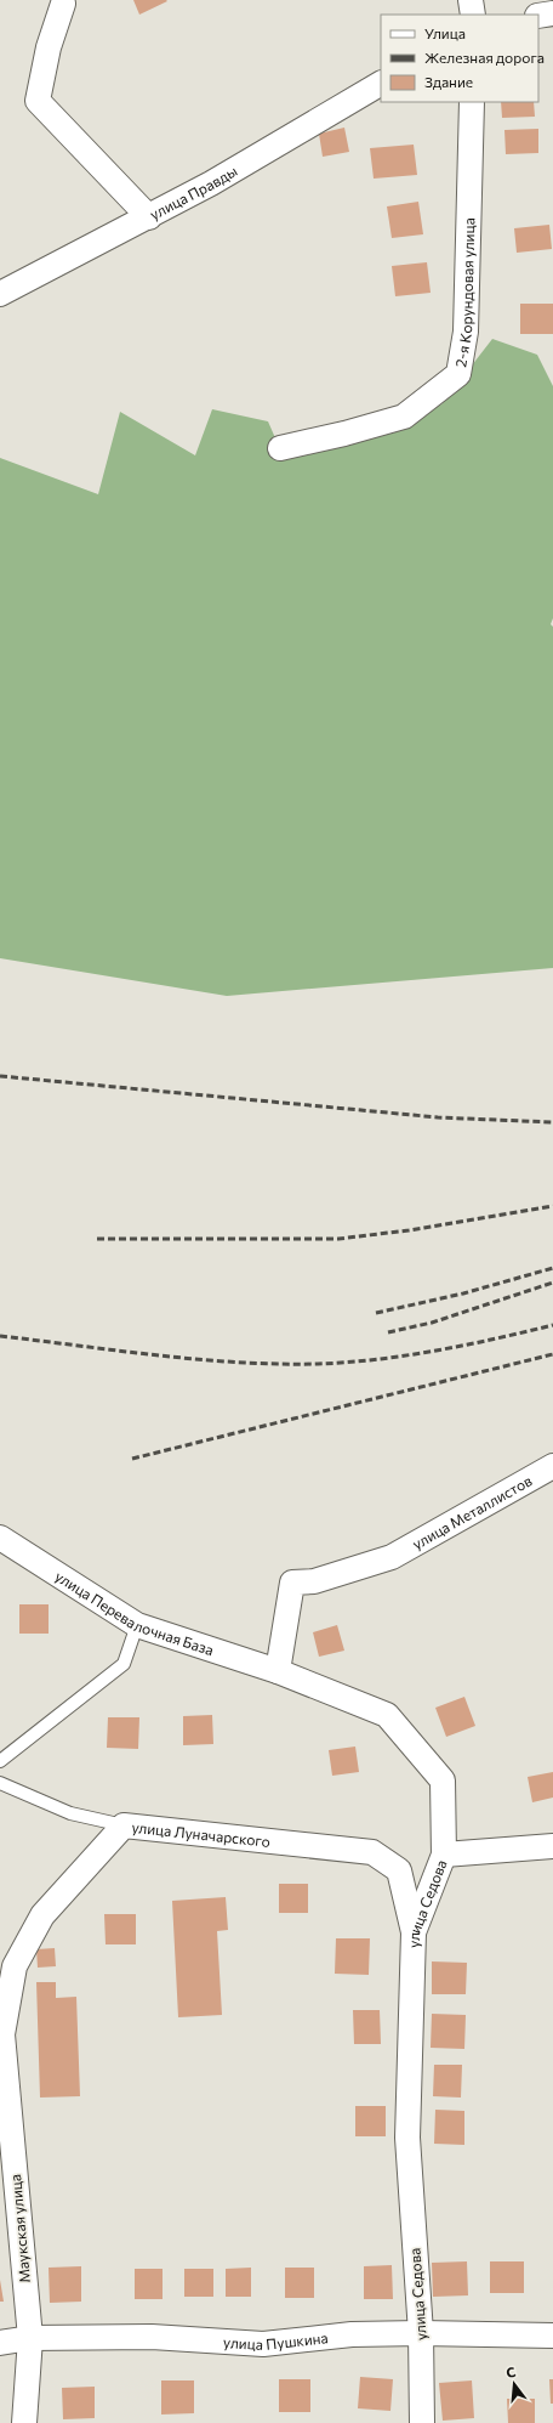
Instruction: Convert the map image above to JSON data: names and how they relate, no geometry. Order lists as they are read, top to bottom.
{
  "streets": {
    "street": [
      "улица Правды",
      "2-я Корундовая улица",
      "улица Металлистов",
      "улица Перевалочная База",
      "улица Луначарского",
      "улица Седова",
      "Маукская улица",
      "улица Пушкина"
    ]
  },
  "crossings": [
    ["улица Металлистов", "улица Перевалочная База"],
    ["улица Металлистов", "улица Седова"],
    ["улица Перевалочная База", "улица Седова"],
    ["улица Луначарского", "улица Седова"],
    ["улица Луначарского", "Маукская улица"],
    ["улица Седова", "улица Пушкина"],
    ["Маукская улица", "улица Пушкина"]
  ],
  "legend": ["Улица", "Железная дорога", "Здание"],
  "north": "top"
}
